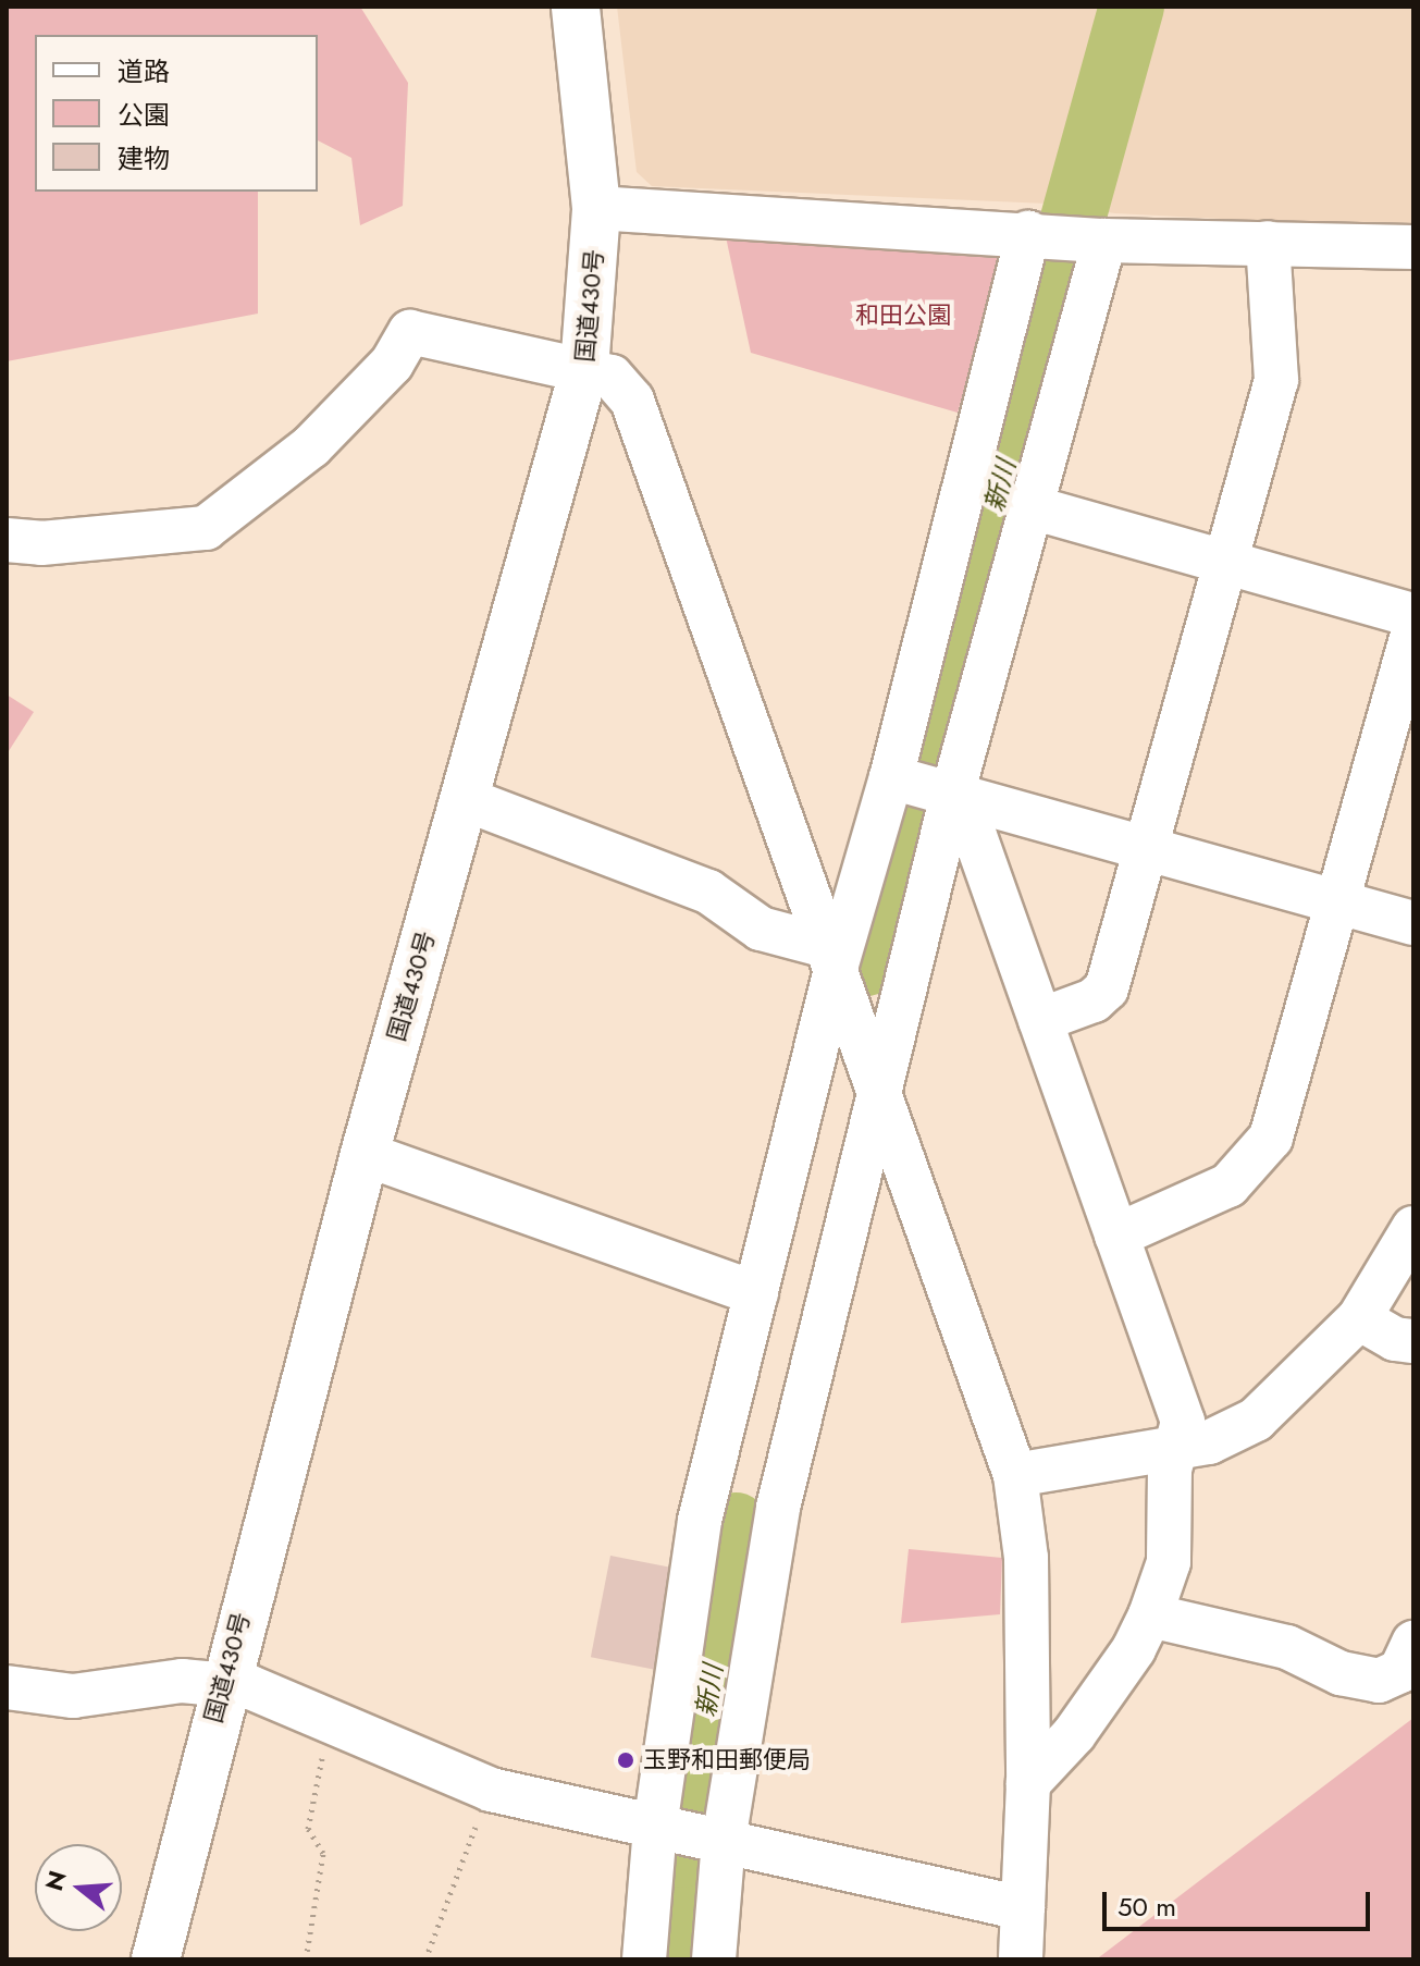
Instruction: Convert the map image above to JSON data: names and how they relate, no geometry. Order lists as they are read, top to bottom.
{
  "streets": {
    "highway": ["国道430号"]
  },
  "water": ["新川"],
  "parks": ["和田公園"],
  "places": ["玉野和田郵便局"],
  "legend": ["道路", "公園", "建物"],
  "scale_bar": "50 m",
  "north": "left"
}
